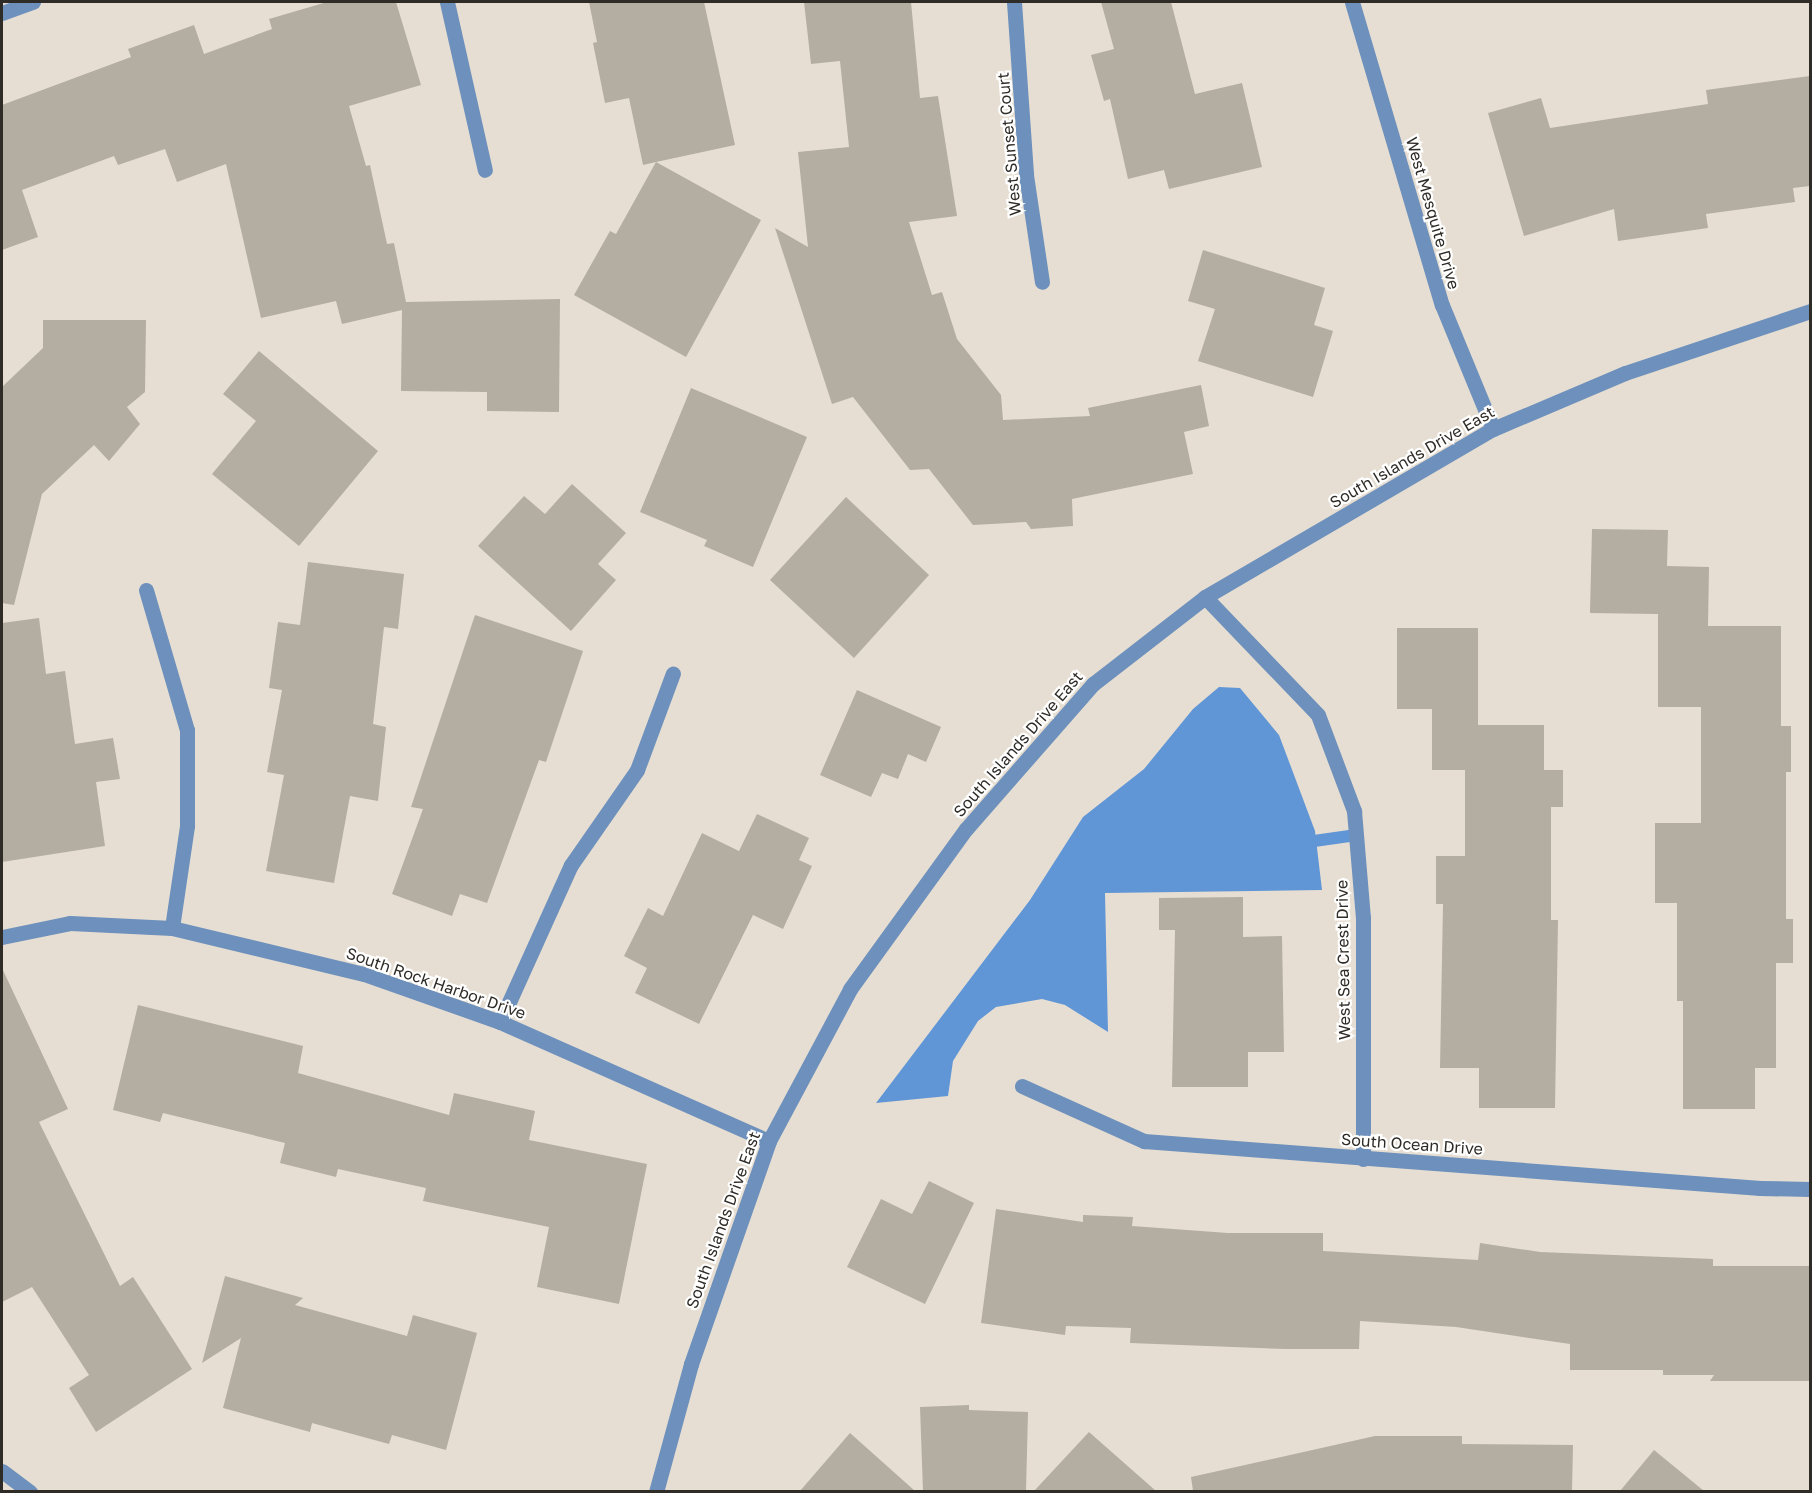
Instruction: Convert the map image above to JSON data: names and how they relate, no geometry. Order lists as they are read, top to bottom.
{
  "streets": {
    "street": [
      "West Sunset Court",
      "West Mesquite Drive",
      "South Islands Drive East",
      "West Sea Crest Drive",
      "South Rock Harbor Drive",
      "South Ocean Drive"
    ]
  },
  "crossings": [
    ["West Mesquite Drive", "South Islands Drive East"],
    ["South Islands Drive East", "West Sea Crest Drive"],
    ["South Islands Drive East", "South Rock Harbor Drive"],
    ["West Sea Crest Drive", "South Ocean Drive"]
  ]
}
